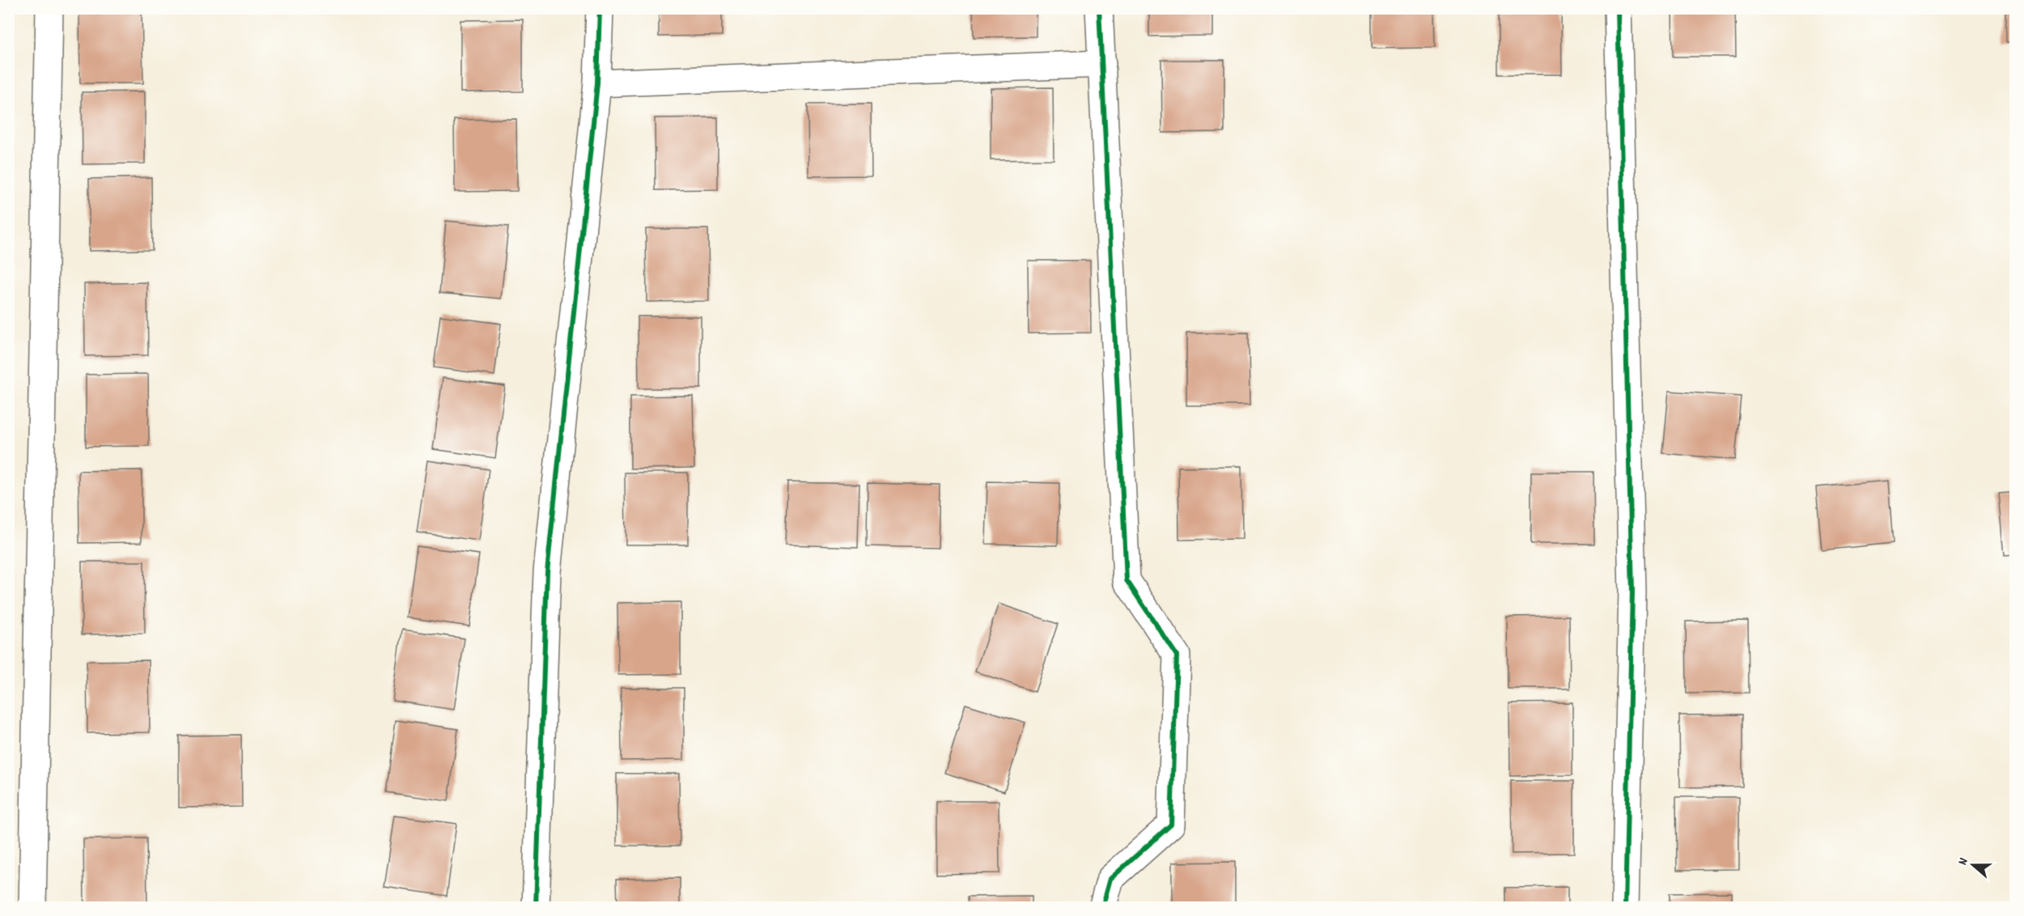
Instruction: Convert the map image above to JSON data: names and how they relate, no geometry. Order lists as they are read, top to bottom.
{
  "north": "left"
}
